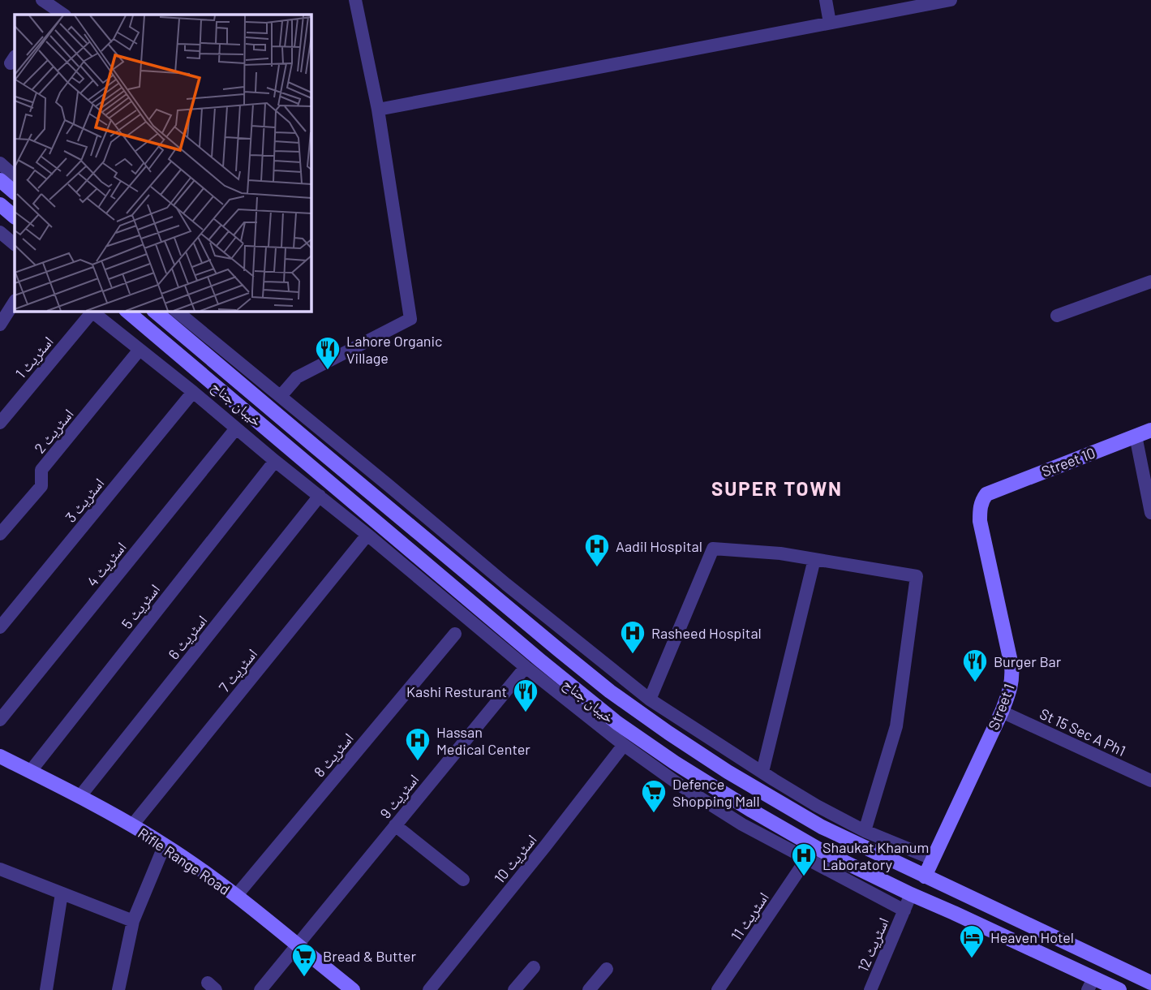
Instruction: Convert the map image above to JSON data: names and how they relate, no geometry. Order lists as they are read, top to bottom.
{
  "streets": {
    "main road": [
      "خیبان جناح",
      "Street 10",
      "Street 1",
      "Rifle Range Road"
    ],
    "street": [
      "اسٹریٹ 1",
      "اسٹریٹ 2",
      "اسٹریٹ 3",
      "اسٹریٹ 4",
      "اسٹریٹ 5",
      "اسٹریٹ 6",
      "اسٹریٹ 7",
      "St 15 Sec A Ph1",
      "اسٹریٹ 8",
      "اسٹریٹ 9",
      "اسٹریٹ 10",
      "اسٹریٹ 11",
      "اسٹریٹ 12"
    ]
  },
  "crossings": [
    ["خیبان جناح", "Street 1"],
    ["خیبان جناح", "اسٹریٹ 12"],
    ["Street 10", "Street 1"],
    ["اسٹریٹ 5", "Rifle Range Road"],
    ["اسٹریٹ 6", "Rifle Range Road"],
    ["اسٹریٹ 7", "Rifle Range Road"],
    ["Street 1", "St 15 Sec A Ph1"],
    ["اسٹریٹ 8", "Rifle Range Road"],
    ["اسٹریٹ 9", "Rifle Range Road"]
  ],
  "districts": ["SUPER TOWN"],
  "places": {
    "restaurant": ["Lahore Organic Village", "Burger Bar", "Kashi Resturant"],
    "hospital": [
      "Aadil Hospital",
      "Rasheed Hospital",
      "Hassan Medical Center",
      "Shaukat Khanum Laboratory"
    ],
    "supermarket": ["Defence Shopping Mall", "Bread & Butter"],
    "hotel": ["Heaven Hotel"]
  }
}
